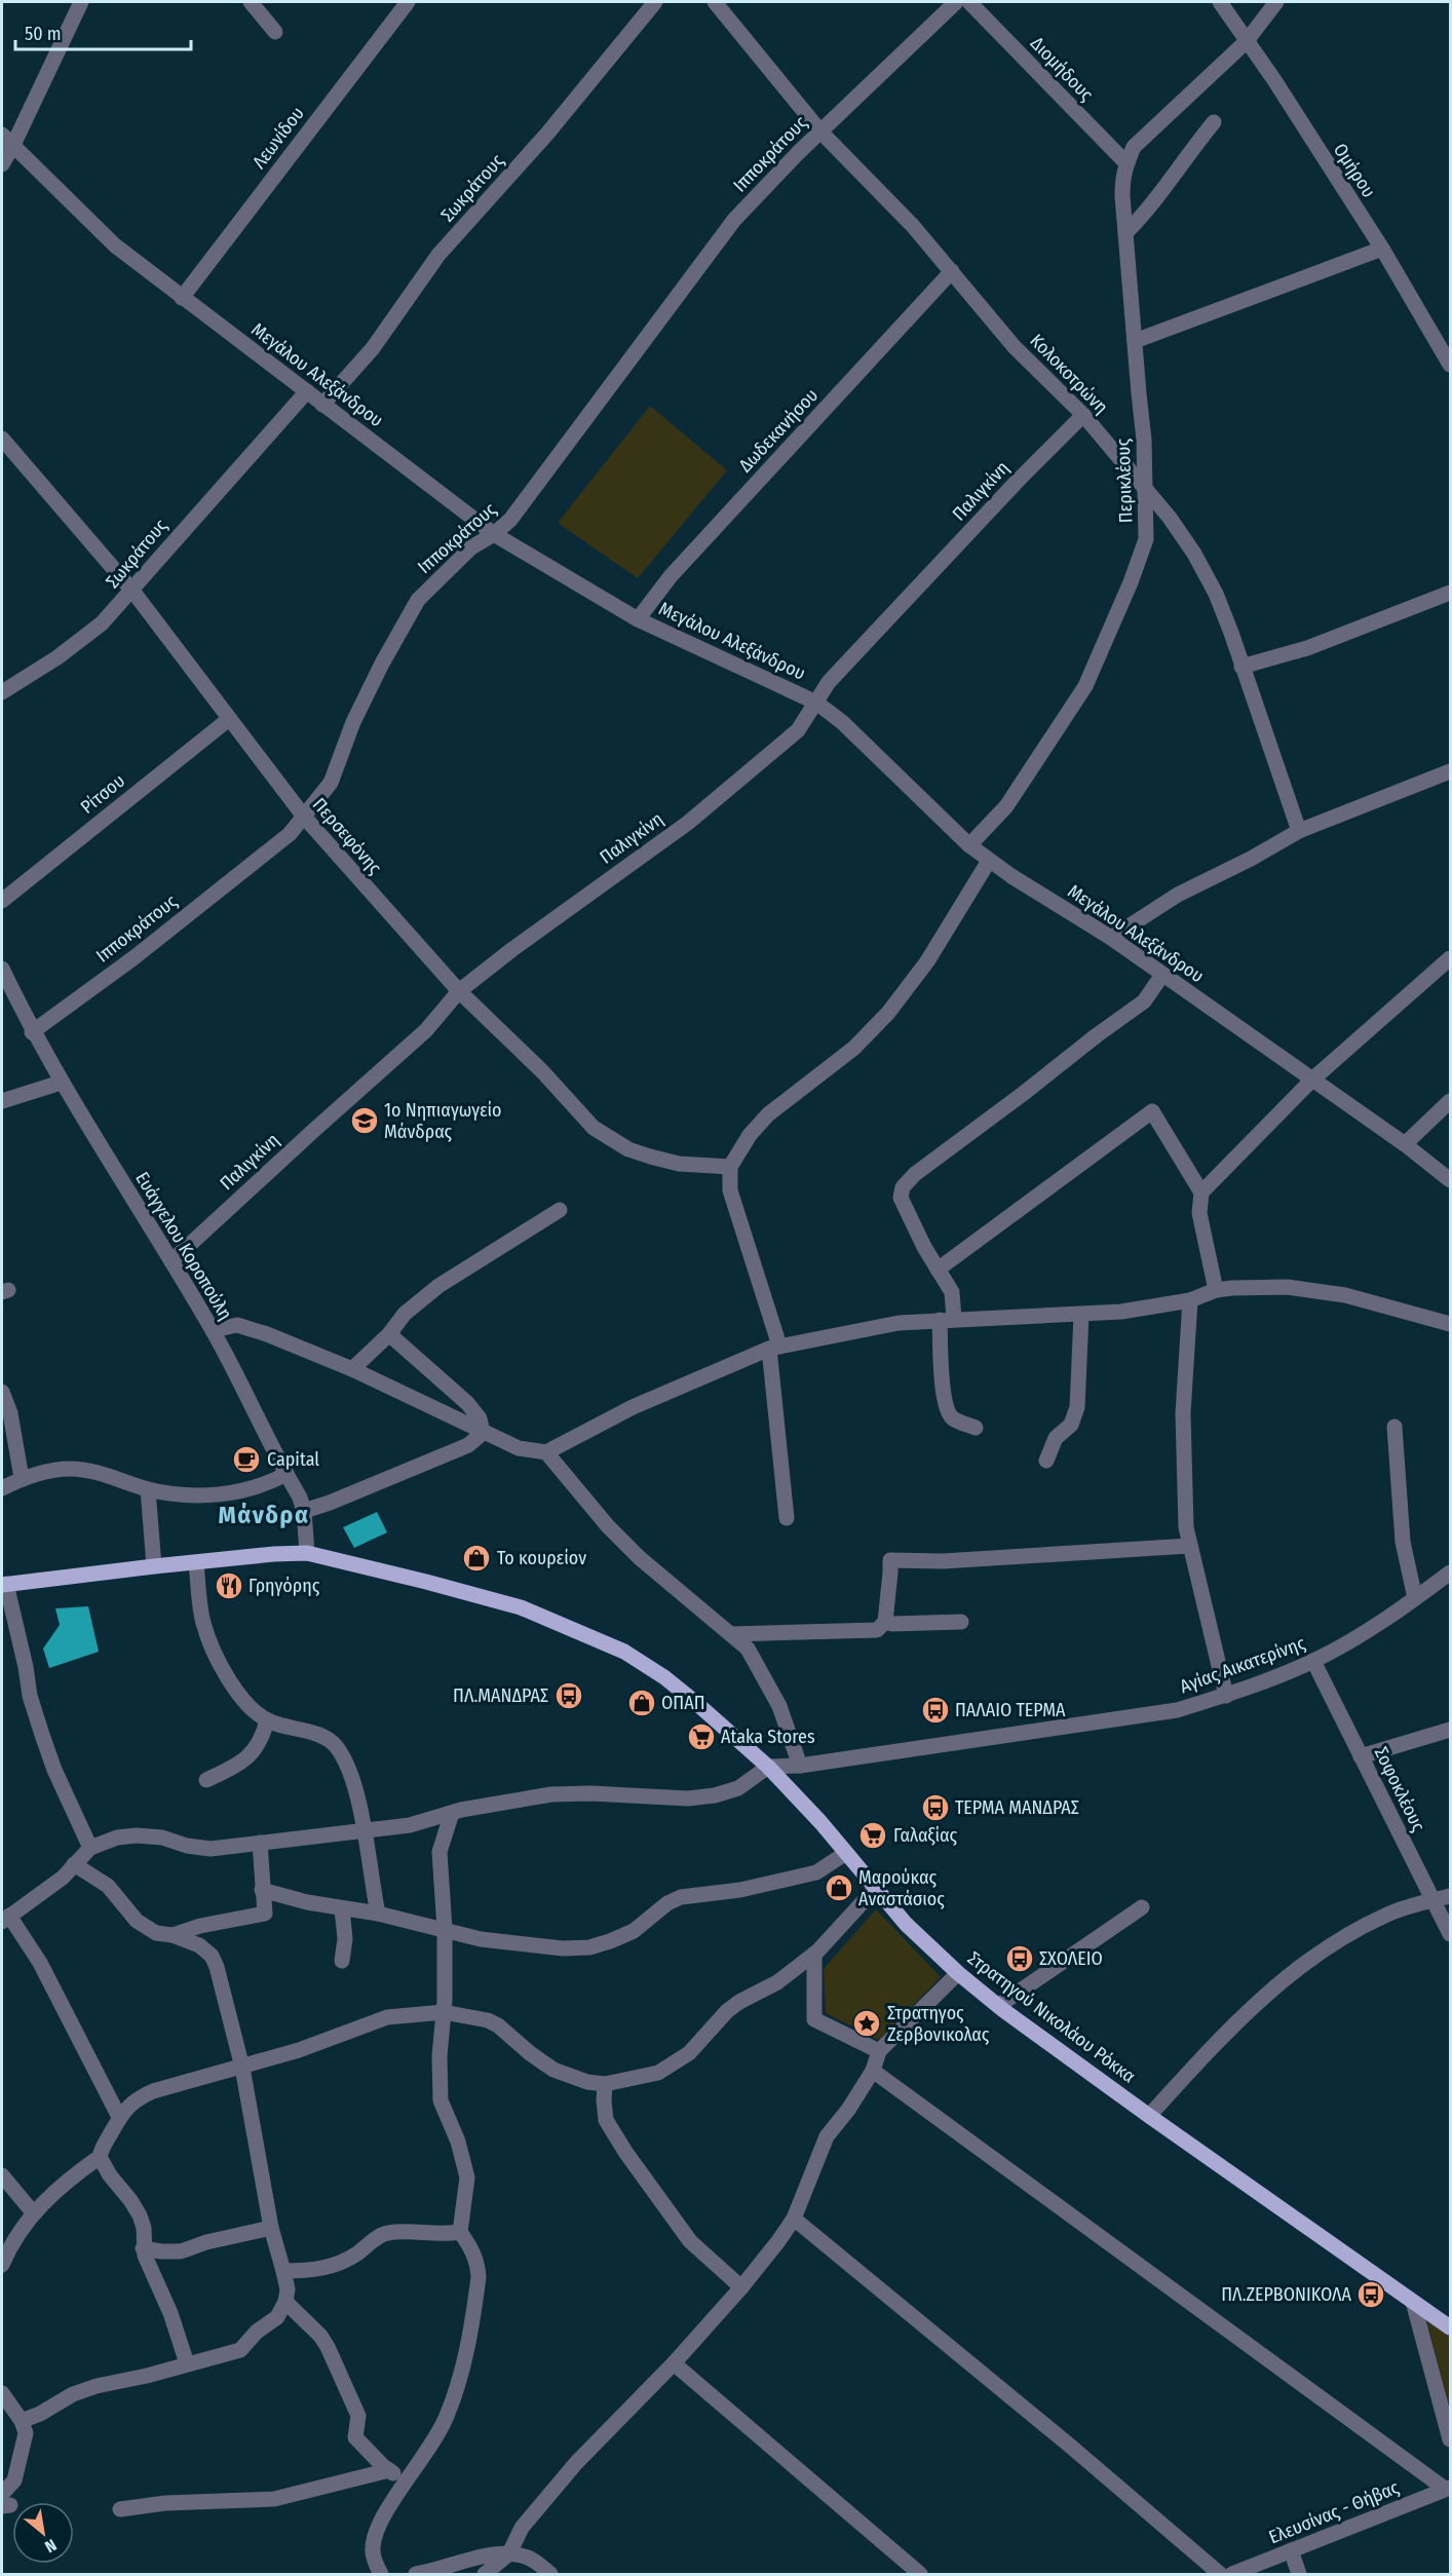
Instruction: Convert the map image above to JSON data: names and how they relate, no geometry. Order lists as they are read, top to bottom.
{
  "streets": {
    "main road": ["Στρατηγού Νικολάου Ρόκκα"],
    "street": [
      "Διομήδους",
      "Λεωνίδου",
      "Ιπποκράτους",
      "Ομήρου",
      "Σωκράτους",
      "Κολοκοτρώνη",
      "Μεγάλου Αλεξάνδρου",
      "Δωδεκανήσου",
      "Περικλέους",
      "Παλιγκίνη",
      "Ρίτσου",
      "Περσεφόνης",
      "Ευάγγελου Κοροπούλη",
      "Αγίας Αικατερίνης",
      "Σοφοκλέους",
      "Ελευσίνας - Θήβας"
    ]
  },
  "crossings": [
    ["Διομήδους", "Περικλέους"],
    ["Λεωνίδου", "Μεγάλου Αλεξάνδρου"],
    ["Ιπποκράτους", "Κολοκοτρώνη"],
    ["Ιπποκράτους", "Μεγάλου Αλεξάνδρου"],
    ["Ιπποκράτους", "Περσεφόνης"],
    ["Ιπποκράτους", "Ευάγγελου Κοροπούλη"],
    ["Ομήρου", "Περικλέους"],
    ["Σωκράτους", "Μεγάλου Αλεξάνδρου"],
    ["Σωκράτους", "Περσεφόνης"],
    ["Κολοκοτρώνη", "Δωδεκανήσου"],
    ["Κολοκοτρώνη", "Περικλέους"],
    ["Κολοκοτρώνη", "Παλιγκίνη"],
    ["Μεγάλου Αλεξάνδρου", "Δωδεκανήσου"],
    ["Μεγάλου Αλεξάνδρου", "Περικλέους"],
    ["Μεγάλου Αλεξάνδρου", "Παλιγκίνη"],
    ["Παλιγκίνη", "Περσεφόνης"],
    ["Παλιγκίνη", "Ευάγγελου Κοροπούλη"],
    ["Ρίτσου", "Περσεφόνης"],
    ["Ευάγγελου Κοροπούλη", "Στρατηγού Νικολάου Ρόκκα"],
    ["Αγίας Αικατερίνης", "Σοφοκλέους"],
    ["Αγίας Αικατερίνης", "Στρατηγού Νικολάου Ρόκκα"]
  ],
  "districts": ["Μάνδρα"],
  "places": {
    "school or university": ["1ο Νηπιαγωγείο Μάνδρας"],
    "cafe": ["Capital"],
    "shop": ["Το κουρείον", "ΟΠΑΠ", "Μαρούκας Αναστάσιος"],
    "restaurant": ["Γρηγόρης"],
    "bus stop": [
      "ΠΛ.ΜΑΝΔΡΑΣ",
      "ΠΑΛΑΙΟ ΤΕΡΜΑ",
      "ΤΕΡΜΑ ΜΑΝΔΡΑΣ",
      "ΣΧΟΛΕΙΟ",
      "ΠΛ.ΖΕΡΒΟΝΙΚΟΛΑ"
    ],
    "supermarket": ["Ataka Stores", "Γαλαξίας"],
    "place": ["Στρατηγος Ζερβονικολας"]
  },
  "scale_bar": "50 m",
  "north": "bottom right"
}
